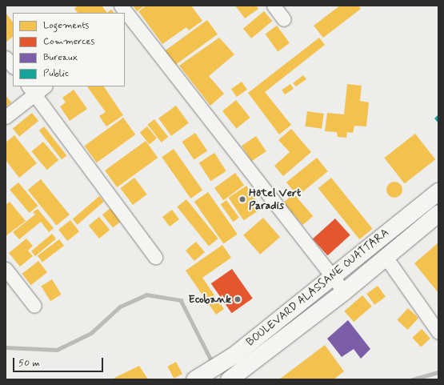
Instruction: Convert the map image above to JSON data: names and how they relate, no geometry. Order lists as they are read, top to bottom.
{
  "streets": {
    "main road": ["BOULEVARD ALASSANE OUATTARA"]
  },
  "places": ["Hôtel Vert Paradis", "Ecobank"],
  "legend": [
    "Logements",
    "Commerces",
    "Bureaux",
    "Public"
  ],
  "scale_bar": "50 m"
}
